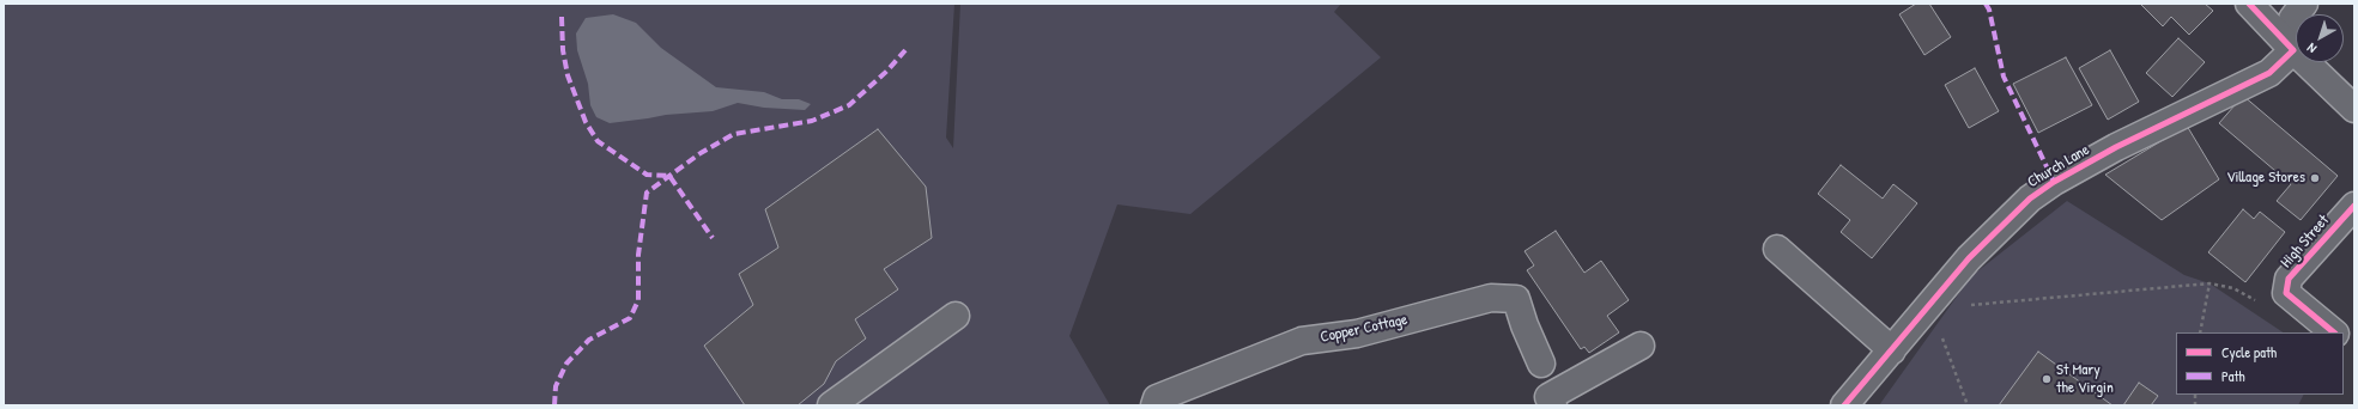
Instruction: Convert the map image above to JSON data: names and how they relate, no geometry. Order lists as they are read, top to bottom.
{
  "streets": {
    "street": ["Church Lane", "High Street", "Copper Cottage"]
  },
  "places": ["Village Stores", "St Mary the Virgin"],
  "legend": ["Cycle path", "Path"],
  "north": "bottom left"
}
